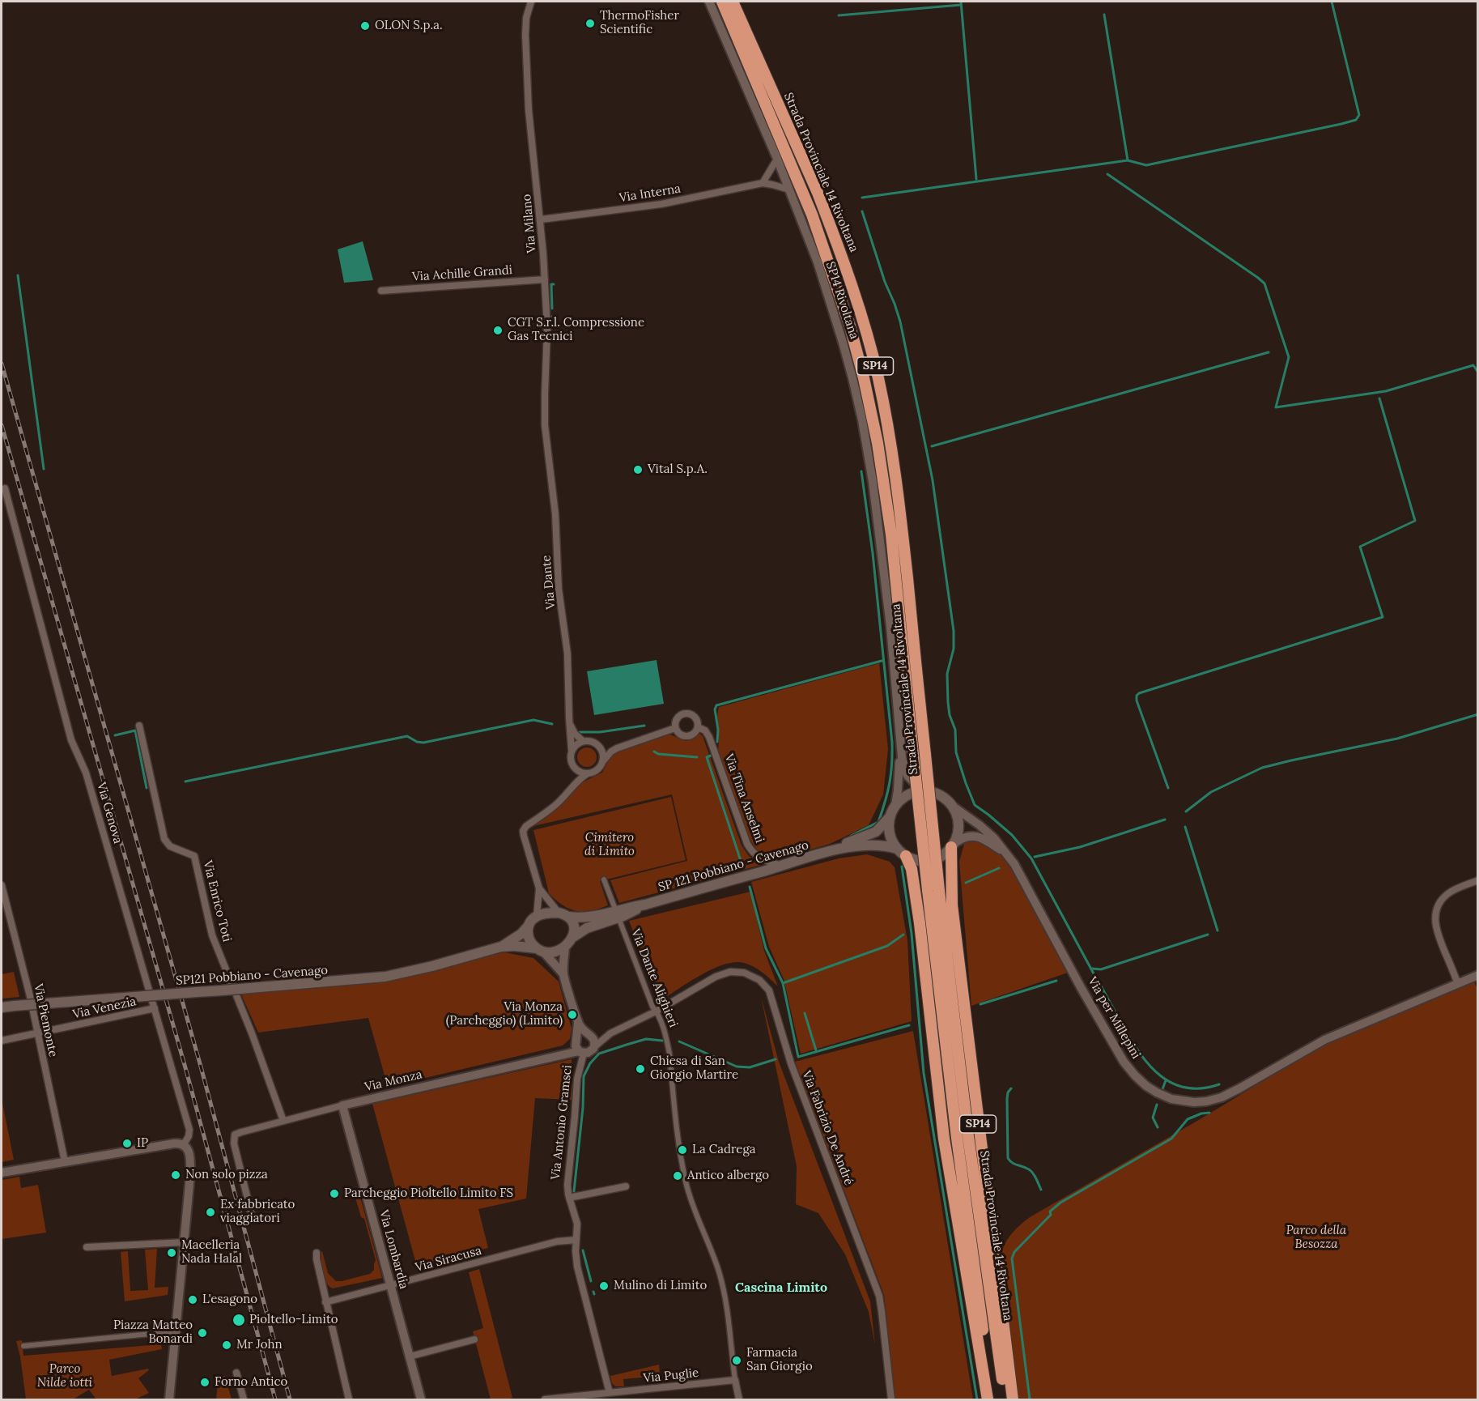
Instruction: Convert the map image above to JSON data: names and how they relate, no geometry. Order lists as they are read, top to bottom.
{
  "streets": {
    "highway": ["Strada Provinciale 14 Rivoltana", "SP14"],
    "main road": ["SP14 Rivoltana", "SP 121 Pobbiano - Cavenago", "SP121 Pobbiano - Cavenago"],
    "street": [
      "Via Interna",
      "Via Milano",
      "Via Achille Grandi",
      "Via Dante",
      "Via Tina Anselmi",
      "Via Genova",
      "Via Enrico Toti",
      "Via Dante Alighieri",
      "Via Venezia",
      "Via per Millepini",
      "Via Piemonte",
      "Via Monza",
      "Via Antonio Gramsci",
      "Via Fabrizio De André",
      "Via Lombardia",
      "Via Siracusa",
      "Via Puglie"
    ]
  },
  "crossings": [
    ["Via Interna", "Via Milano"],
    ["Via Interna", "SP14 Rivoltana"],
    ["Via Milano", "Via Achille Grandi"],
    ["Via Milano", "Via Dante"],
    ["SP14 Rivoltana", "SP14"],
    ["SP14 Rivoltana", "SP 121 Pobbiano - Cavenago"],
    ["SP14 Rivoltana", "Via per Millepini"],
    ["SP14", "SP 121 Pobbiano - Cavenago"],
    ["SP14", "Via per Millepini"],
    ["Via Tina Anselmi", "SP 121 Pobbiano - Cavenago"],
    ["Via Genova", "Via Venezia"],
    ["SP 121 Pobbiano - Cavenago", "Via Dante Alighieri"],
    ["SP 121 Pobbiano - Cavenago", "Via per Millepini"],
    ["Via Enrico Toti", "Via Monza"],
    ["SP121 Pobbiano - Cavenago", "Via Antonio Gramsci"],
    ["Via Dante Alighieri", "Via Fabrizio De André"],
    ["Via Dante Alighieri", "Via Puglie"],
    ["Via Venezia", "Via Piemonte"],
    ["Via Monza", "Via Antonio Gramsci"],
    ["Via Monza", "Via Lombardia"],
    ["Via Antonio Gramsci", "Via Siracusa"],
    ["Via Antonio Gramsci", "Via Puglie"],
    ["Via Lombardia", "Via Siracusa"]
  ],
  "districts": ["Cascina Limito"],
  "parks": ["Cimitero di Limito", "Parco della Besozza", "Parco Nilde iotti"],
  "places": [
    "ThermoFisher Scientific",
    "OLON S.p.a.",
    "CGT S.r.l. Compressione Gas Tecnici",
    "Vital S.p.A.",
    "Via Monza (Parcheggio) (Limito)",
    "Chiesa di San Giorgio Martire",
    "IP",
    "La Cadrega",
    "Non solo pizza",
    "Antico albergo",
    "Parcheggio Pioltello Limito FS",
    "Ex fabbricato viaggiatori",
    "Macelleria Nada Halal",
    "Mulino di Limito",
    "L'esagono",
    "Pioltello-Limito",
    "Piazza Matteo Bonardi",
    "Mr John",
    "Farmacia San Giorgio",
    "Forno Antico"
  ]
}
